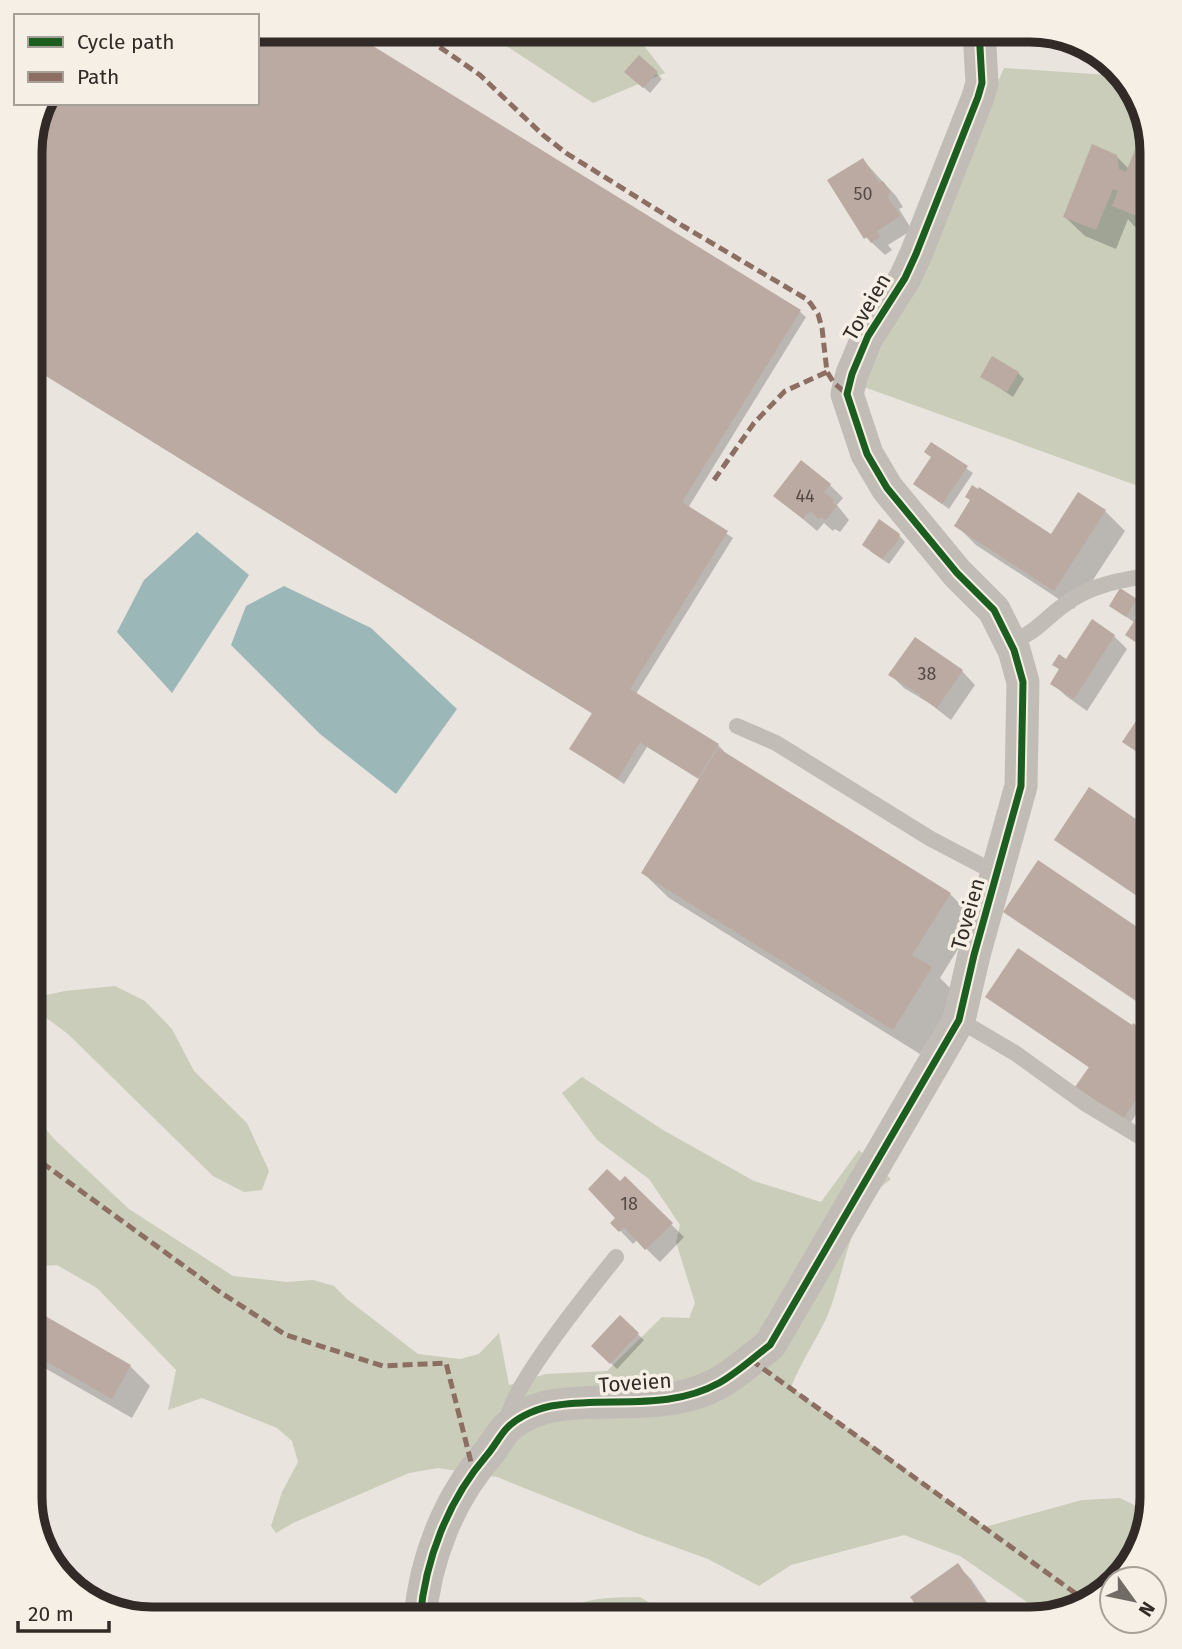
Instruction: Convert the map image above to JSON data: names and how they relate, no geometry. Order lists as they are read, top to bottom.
{
  "streets": {
    "street": ["Toveien"]
  },
  "house_numbers": [
    "50",
    "44",
    "38",
    "18"
  ],
  "legend": ["Cycle path", "Path"],
  "scale_bar": "20 m",
  "north": "bottom right"
}
